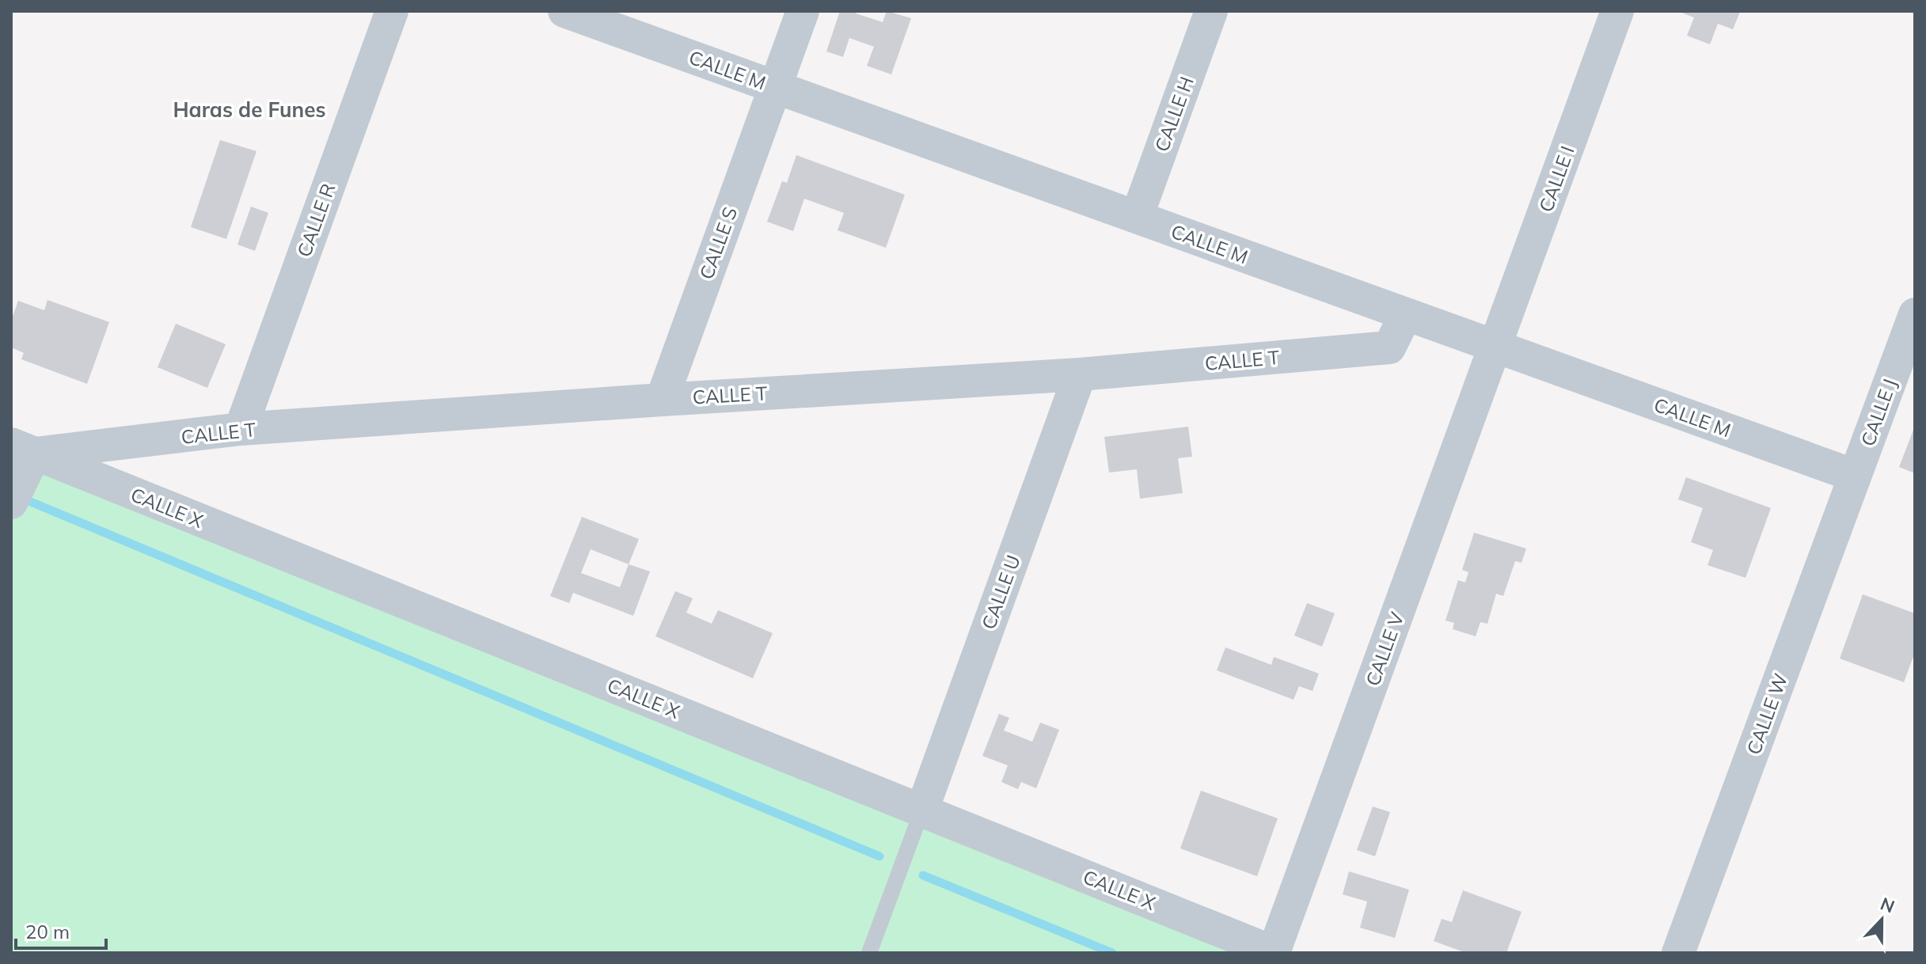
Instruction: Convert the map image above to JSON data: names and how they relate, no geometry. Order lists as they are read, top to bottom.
{
  "streets": {
    "street": [
      "CALLE M",
      "CALLE H",
      "CALLE I",
      "CALLE R",
      "CALLE S",
      "CALLE T",
      "CALLE J",
      "CALLE X",
      "CALLE U",
      "CALLE V",
      "CALLE W"
    ]
  },
  "crossings": [
    ["CALLE M", "CALLE H"],
    ["CALLE M", "CALLE I"],
    ["CALLE M", "CALLE S"],
    ["CALLE M", "CALLE T"],
    ["CALLE M", "CALLE J"],
    ["CALLE M", "CALLE V"],
    ["CALLE M", "CALLE W"],
    ["CALLE I", "CALLE V"],
    ["CALLE R", "CALLE T"],
    ["CALLE S", "CALLE T"],
    ["CALLE T", "CALLE X"],
    ["CALLE T", "CALLE U"],
    ["CALLE J", "CALLE W"],
    ["CALLE X", "CALLE U"],
    ["CALLE X", "CALLE V"]
  ],
  "districts": ["Haras de Funes"],
  "scale_bar": "20 m",
  "north": "top"
}
